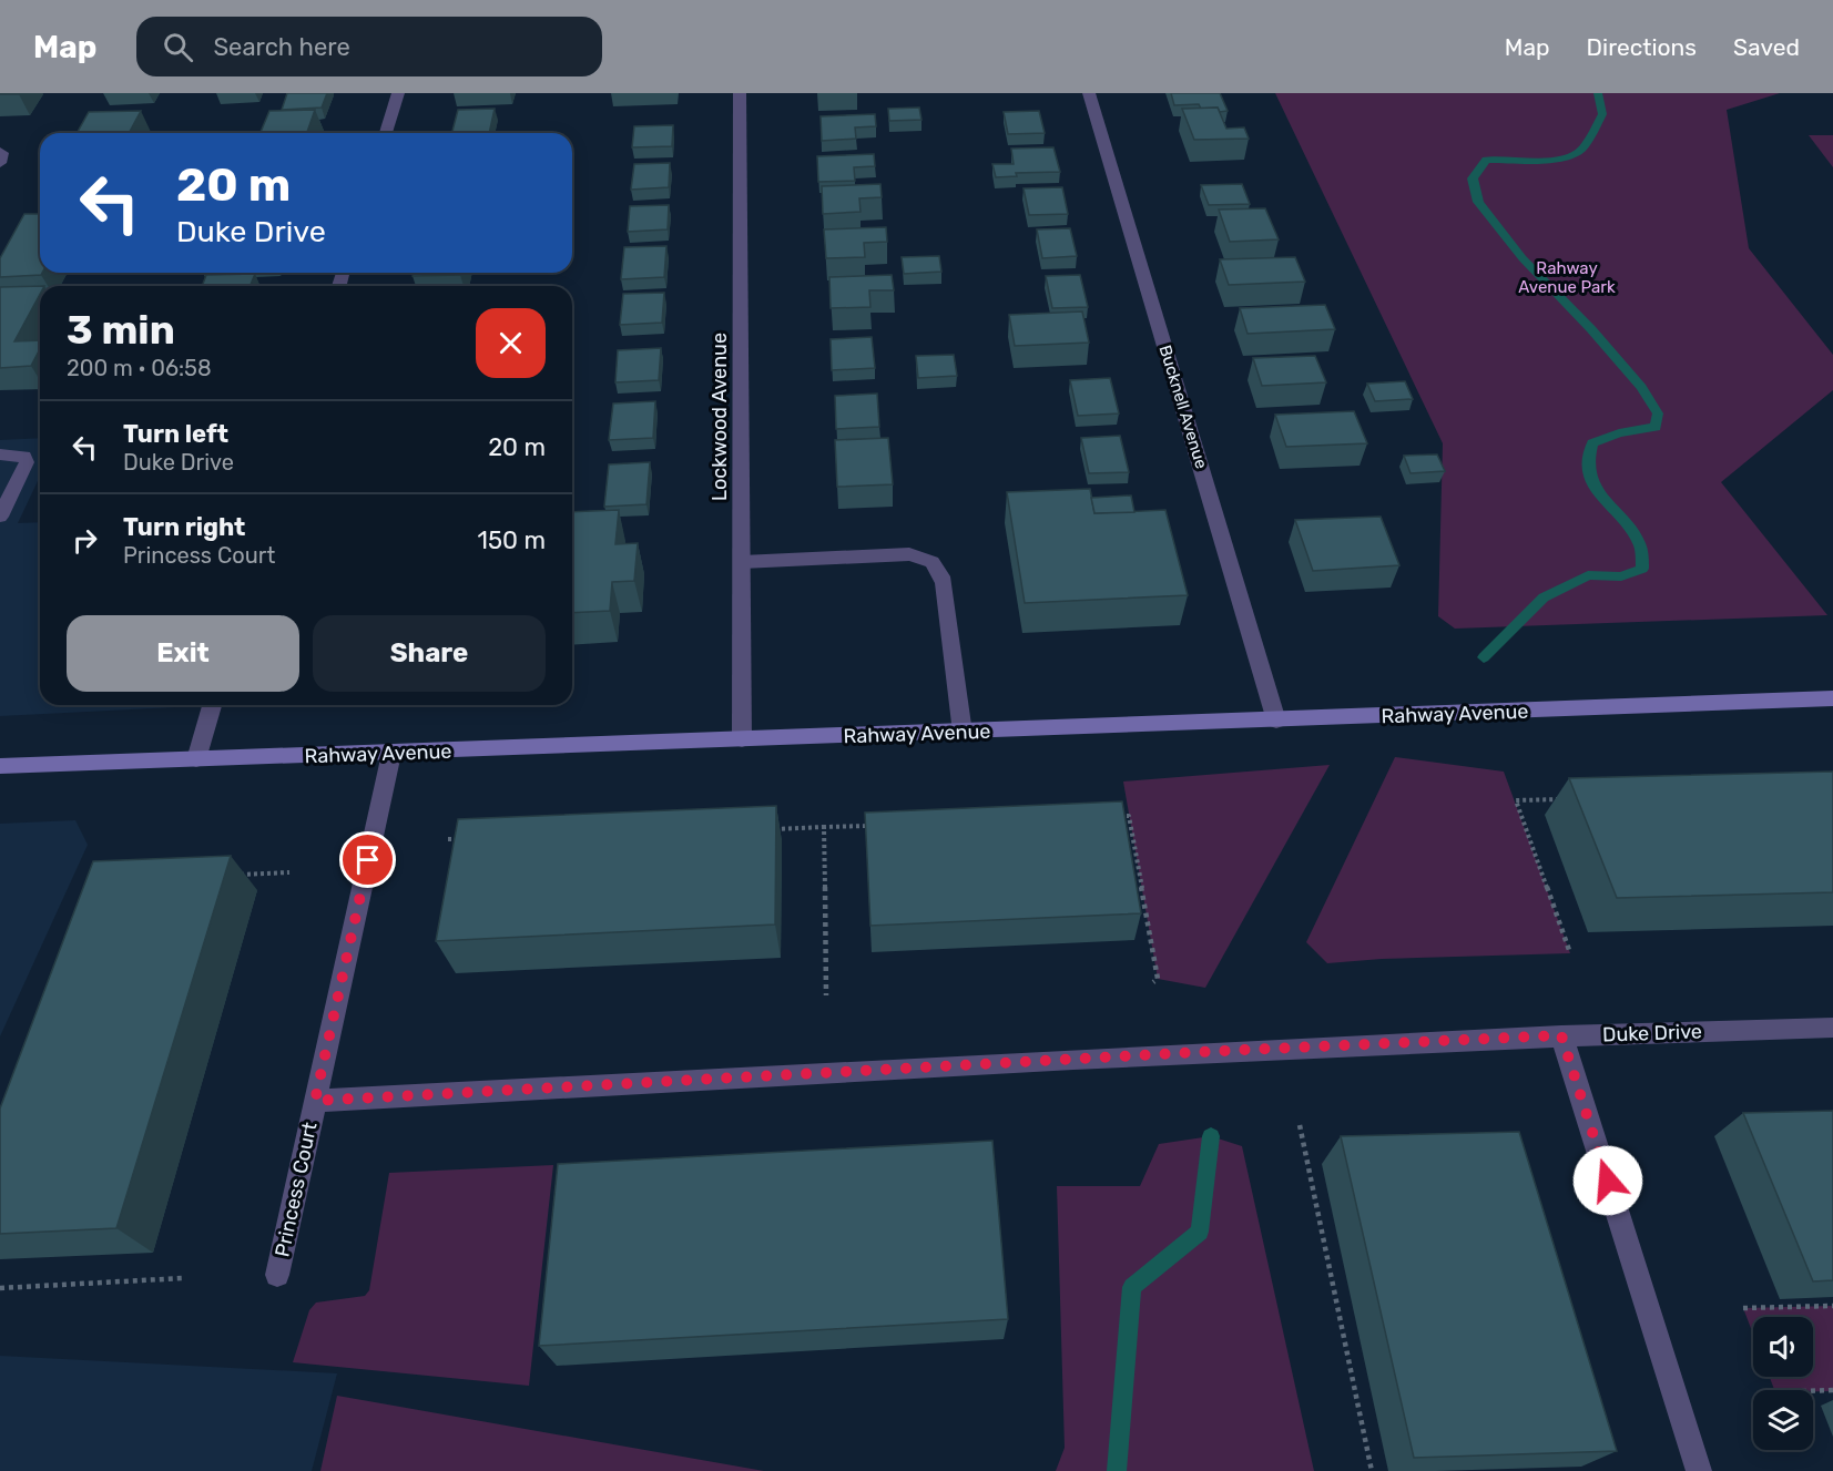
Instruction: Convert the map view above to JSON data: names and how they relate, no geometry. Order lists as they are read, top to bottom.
{
  "streets": {
    "street": [
      "Bucknell Avenue",
      "Lockwood Avenue",
      "Rahway Avenue",
      "Duke Drive",
      "Princess Court"
    ]
  },
  "crossings": [
    ["Bucknell Avenue", "Rahway Avenue"],
    ["Lockwood Avenue", "Rahway Avenue"],
    ["Rahway Avenue", "Princess Court"],
    ["Duke Drive", "Princess Court"]
  ],
  "parks": ["Rahway Avenue Park"],
  "page": {
    "header": "Map",
    "search": "Search here",
    "nav": ["Map", "Directions", "Saved"],
    "turn": ["20 m", "Duke Drive"],
    "heading": ["3 min", "200 m · 06:58"],
    "list": [
      {
        "name": "Turn left",
        "note": "Duke Drive",
        "value": "20 m"
      },
      {
        "name": "Turn right",
        "note": "Princess Court",
        "value": "150 m"
      }
    ],
    "buttons": ["Exit", "Share"]
  }
}
